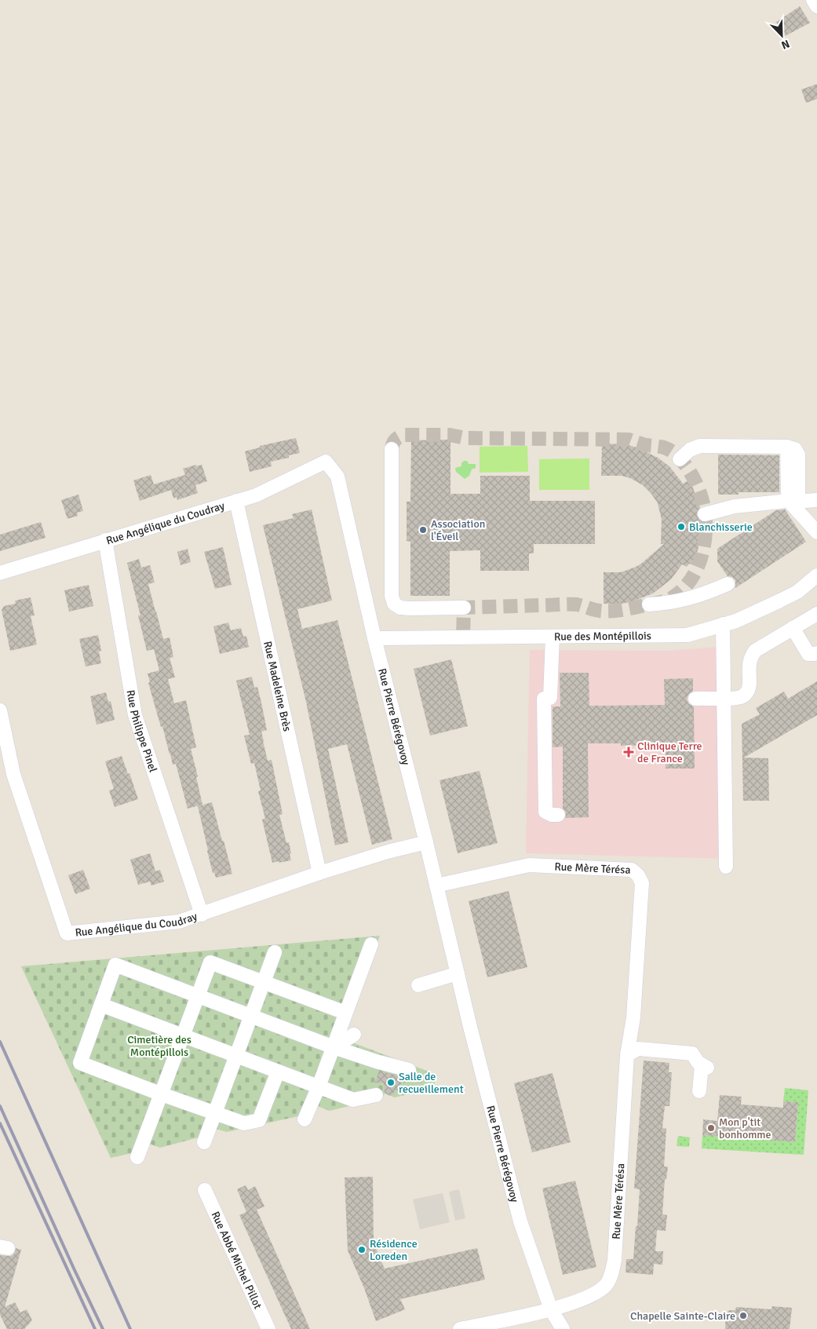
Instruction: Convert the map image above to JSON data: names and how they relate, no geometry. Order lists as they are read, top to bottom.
{
  "streets": {
    "street": [
      "Rue Angélique du Coudray",
      "Rue des Montépillois",
      "Rue Madeleine Brès",
      "Rue Pierre Bérégovoy",
      "Rue Philippe Pinel",
      "Rue Mère Térésa",
      "Rue Abbé Michel Pillot"
    ]
  },
  "crossings": [
    ["Rue Angélique du Coudray", "Rue Madeleine Brès"],
    ["Rue Angélique du Coudray", "Rue Pierre Bérégovoy"],
    ["Rue Angélique du Coudray", "Rue Philippe Pinel"],
    ["Rue des Montépillois", "Rue Pierre Bérégovoy"],
    ["Rue Pierre Bérégovoy", "Rue Mère Térésa"]
  ],
  "parks": ["Cimetière des Montépillois"],
  "places": {
    "other": [
      "Blanchisserie",
      "Association l'Éveil",
      "Salle de recueillement",
      "Mon p'tit bonhomme",
      "Résidence Loreden",
      "Chapelle Sainte-Claire"
    ],
    "health": ["Clinique Terre de France"]
  },
  "north": "bottom right"
}
